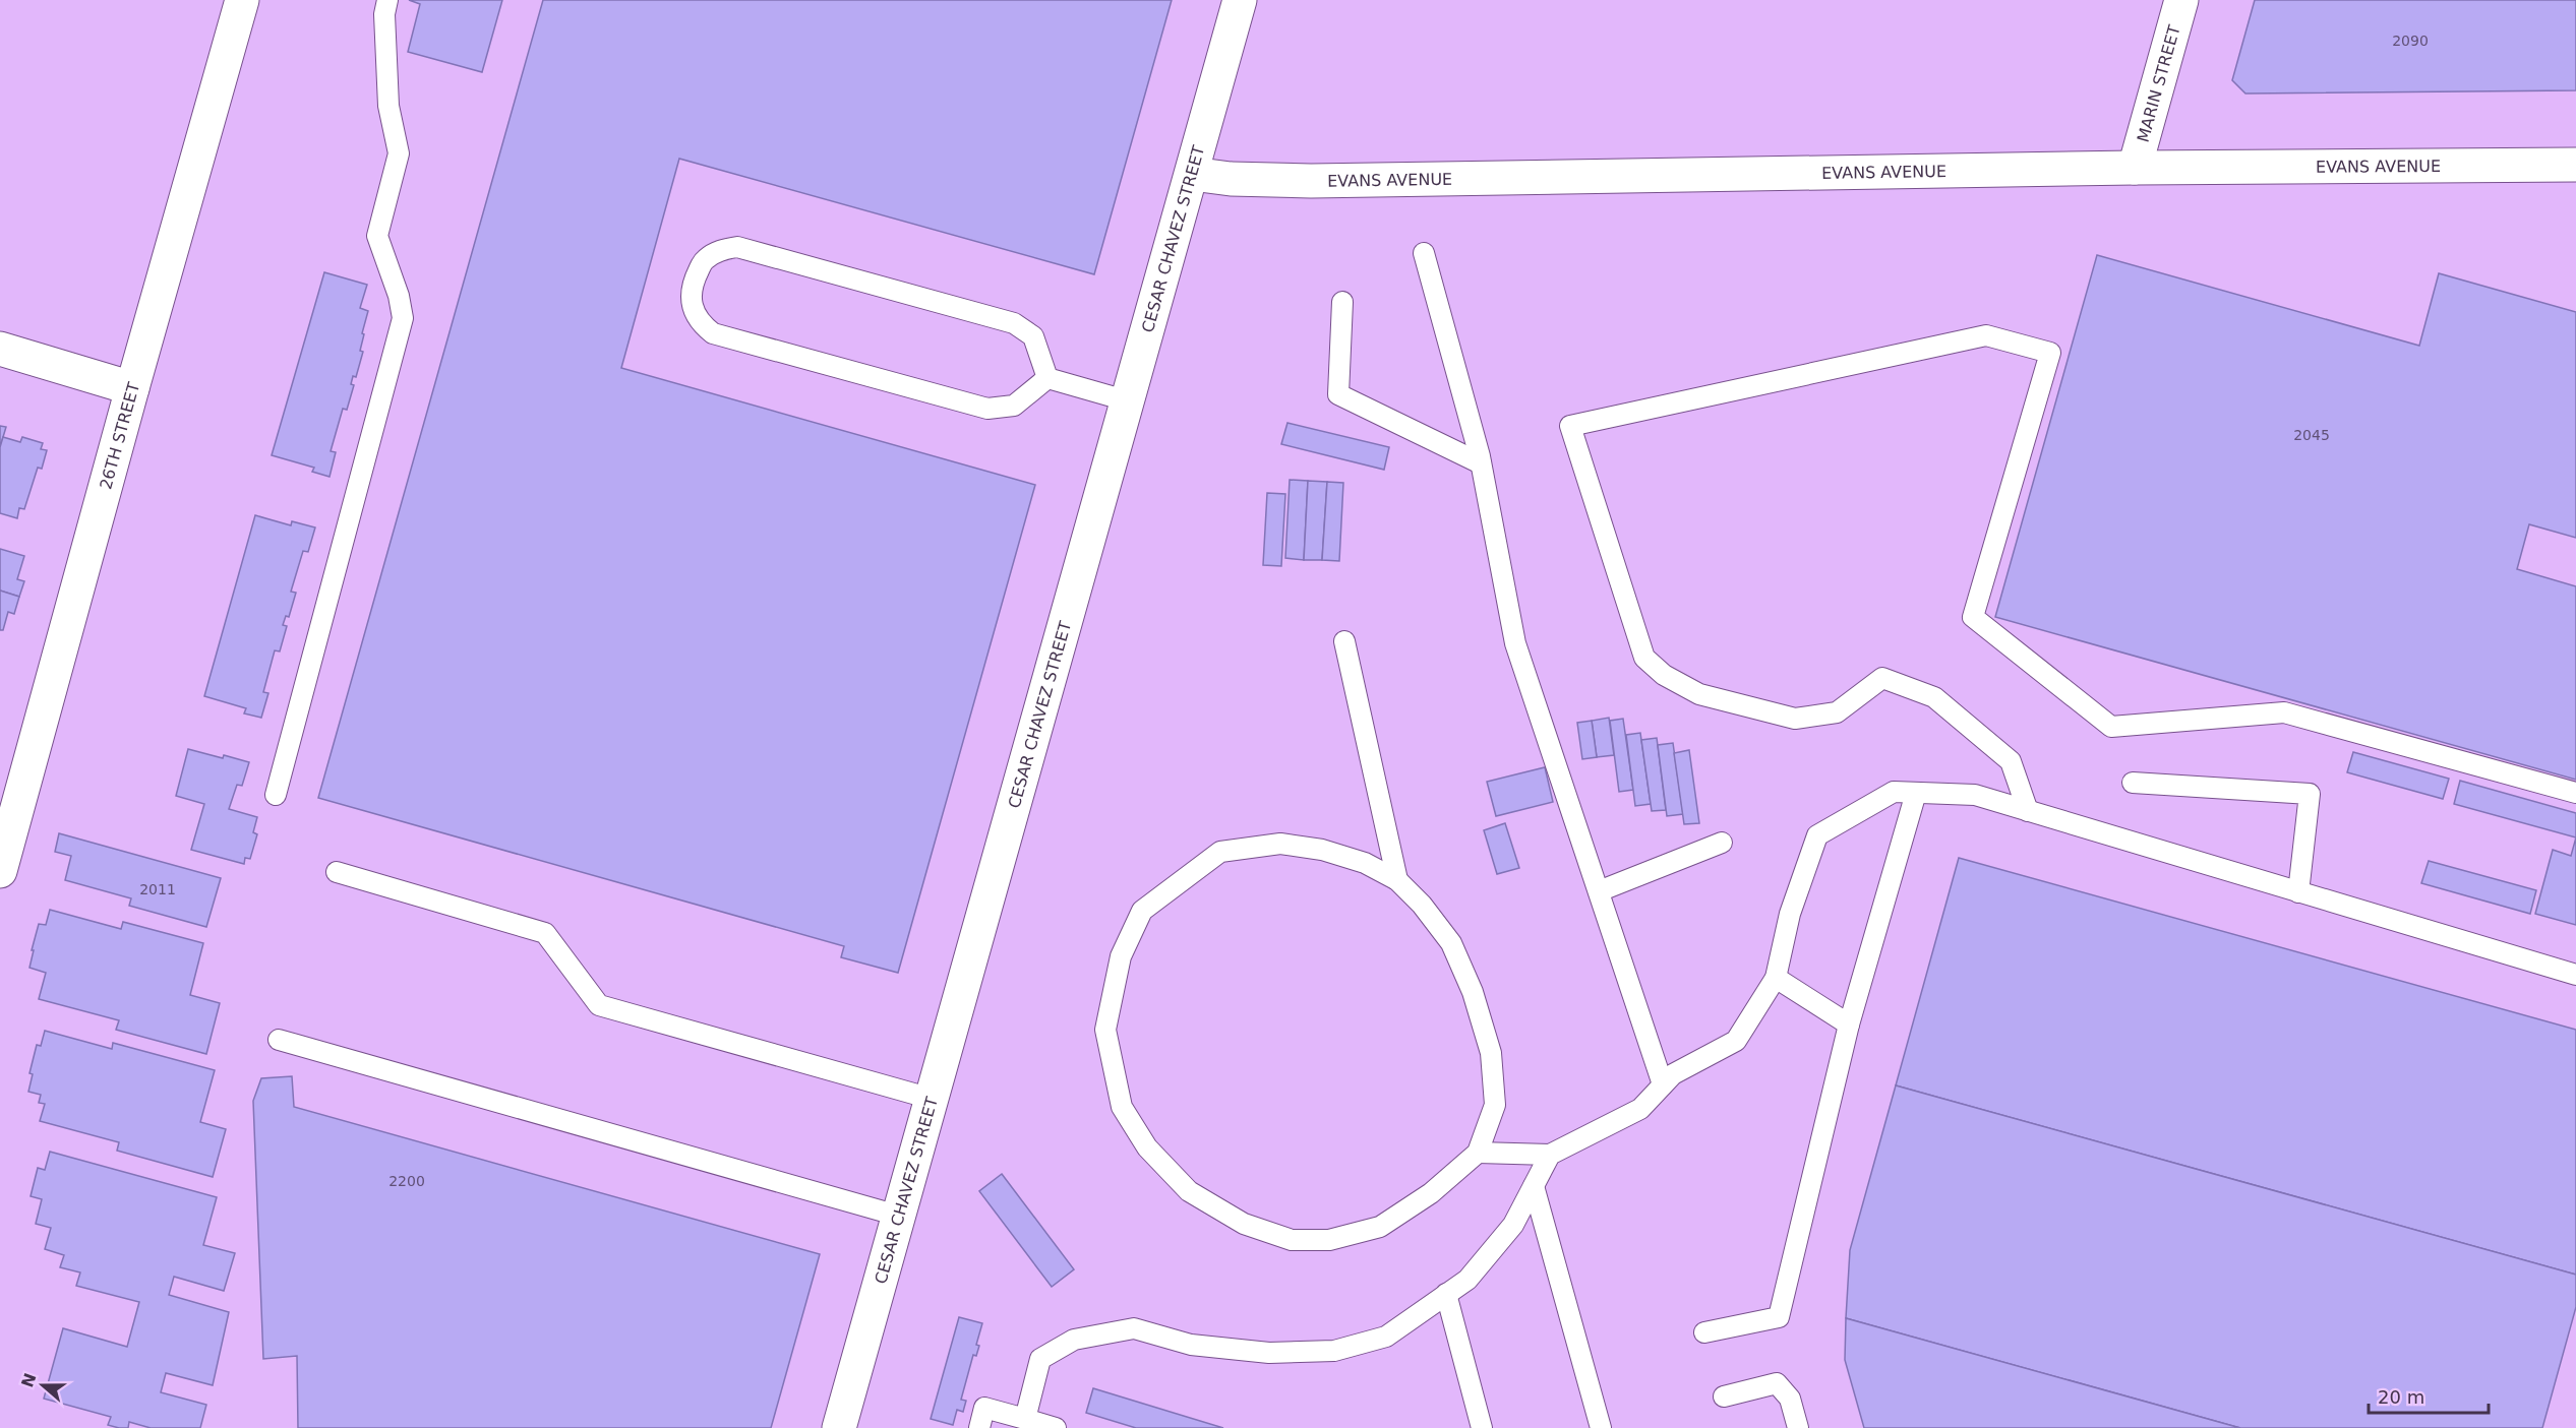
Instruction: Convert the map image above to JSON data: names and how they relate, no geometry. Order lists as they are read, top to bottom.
{
  "streets": {
    "main road": [
      "MARIN STREET",
      "EVANS AVENUE",
      "CESAR CHAVEZ STREET",
      "26TH STREET"
    ]
  },
  "crossings": [
    ["MARIN STREET", "EVANS AVENUE"],
    ["EVANS AVENUE", "CESAR CHAVEZ STREET"]
  ],
  "house_numbers": [
    "2090",
    "2045",
    "2011",
    "2200"
  ],
  "scale_bar": "20 m",
  "north": "left"
}
